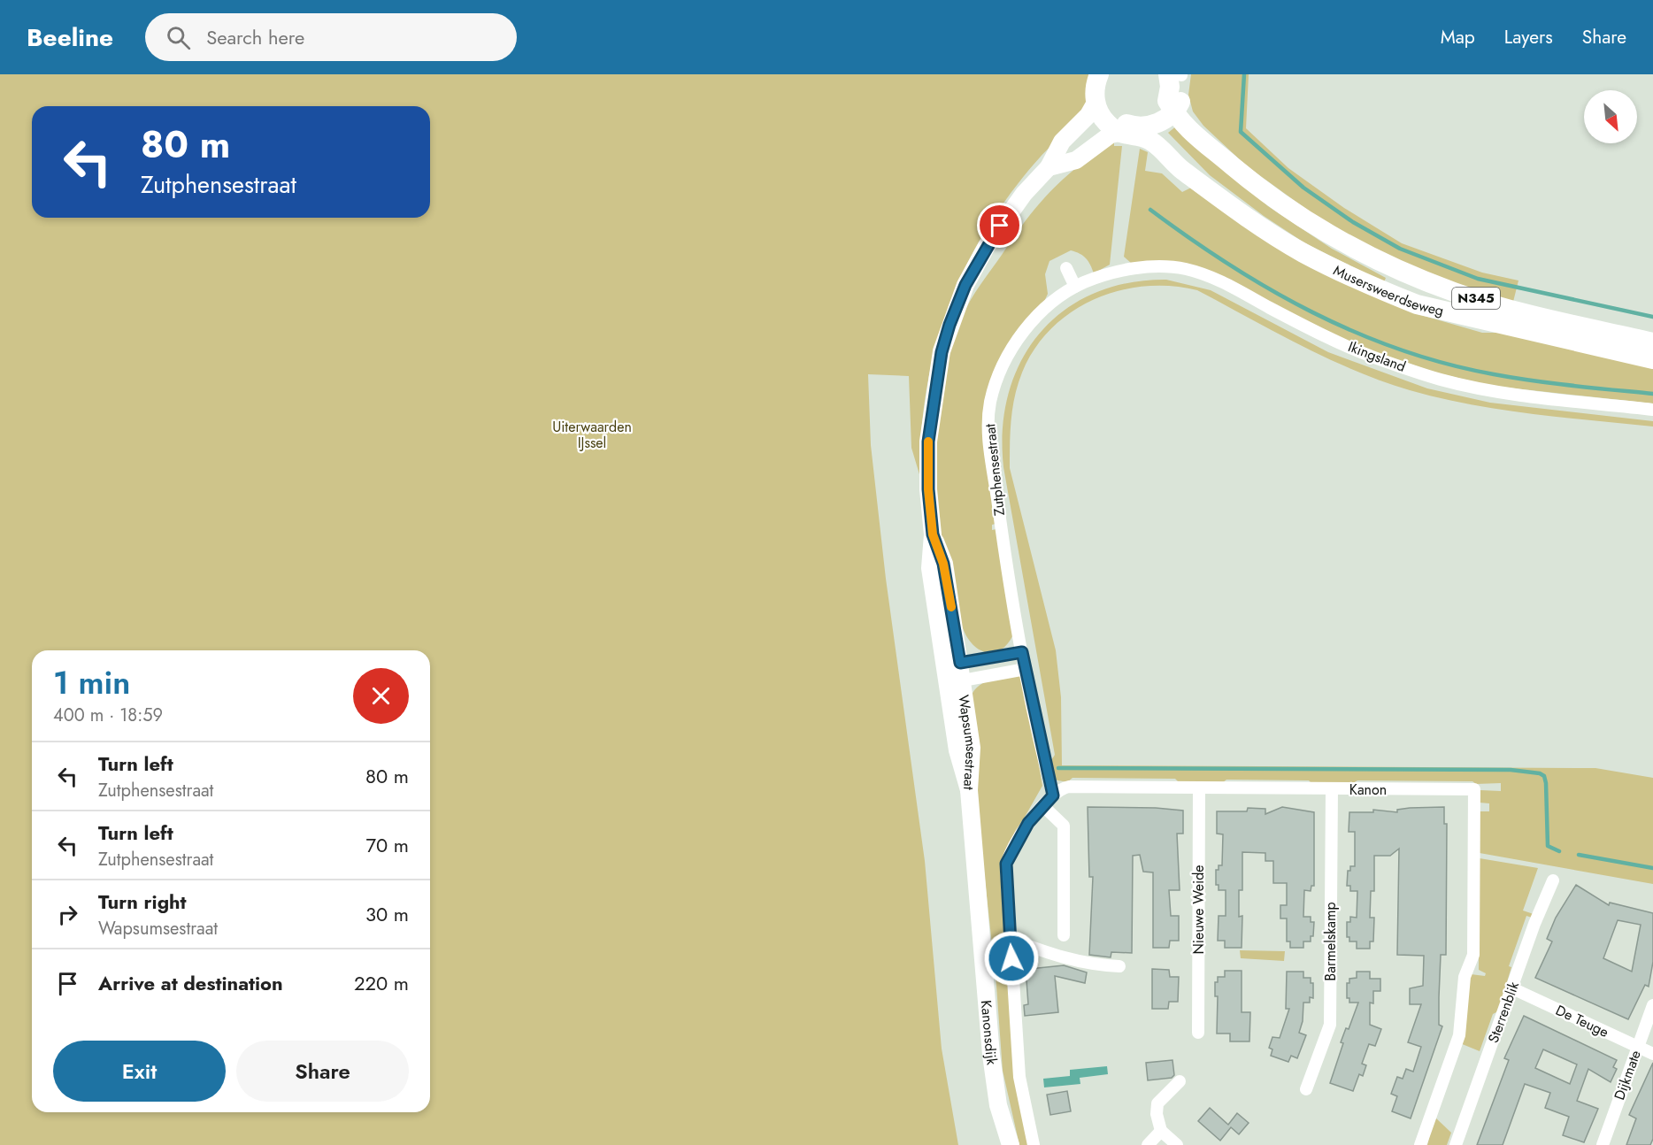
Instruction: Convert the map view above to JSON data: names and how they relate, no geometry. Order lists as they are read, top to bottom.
{
  "streets": {
    "main road": ["Musersweerdseweg", "N345"],
    "street": [
      "Ikingsland",
      "Zutphensestraat",
      "Wapsumsestraat",
      "Kanon",
      "Nieuwe Weide",
      "Barmelskamp",
      "Sterrenblik",
      "De Teuge",
      "Kanonsdijk",
      "Dijkmate"
    ]
  },
  "crossings": [
    ["Musersweerdseweg", "N345"],
    ["Ikingsland", "Zutphensestraat"],
    ["Zutphensestraat", "Kanon"],
    ["Wapsumsestraat", "Kanonsdijk"],
    ["Kanon", "Nieuwe Weide"],
    ["Kanon", "Barmelskamp"],
    ["Kanon", "Kanonsdijk"],
    ["Sterrenblik", "De Teuge"],
    ["De Teuge", "Dijkmate"]
  ],
  "parks": ["Uiterwaarden IJssel"],
  "north": "bottom right",
  "page": {
    "header": "Beeline",
    "search": "Search here",
    "nav": ["Map", "Layers", "Share"],
    "turn": ["80 m", "Zutphensestraat"],
    "heading": ["1 min", "400 m · 18:59"],
    "list": [
      {
        "name": "Turn left",
        "note": "Zutphensestraat",
        "value": "80 m"
      },
      {
        "name": "Turn left",
        "note": "Zutphensestraat",
        "value": "70 m"
      },
      {
        "name": "Turn right",
        "note": "Wapsumsestraat",
        "value": "30 m"
      },
      {
        "name": "Arrive at destination",
        "value": "220 m"
      }
    ],
    "buttons": ["Exit", "Share"]
  }
}
